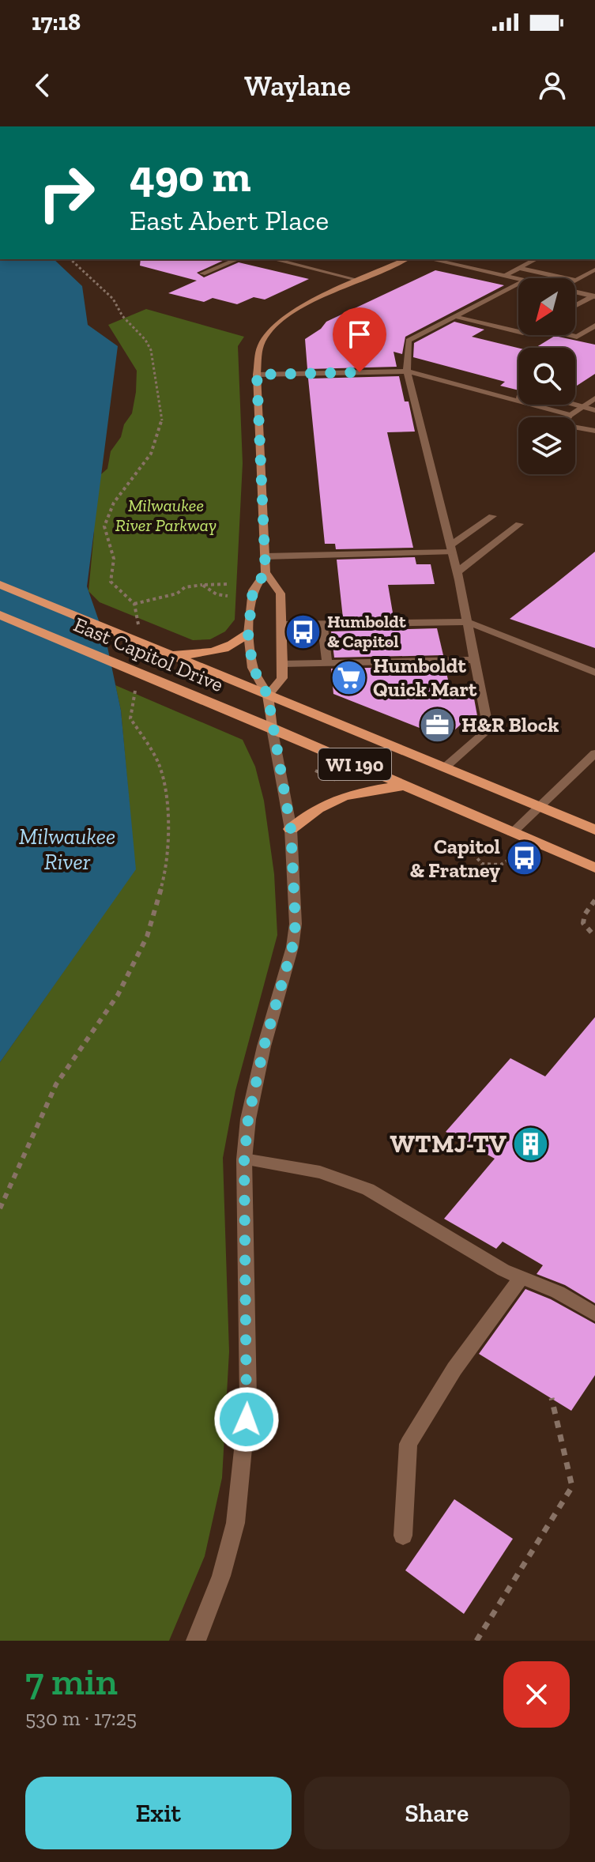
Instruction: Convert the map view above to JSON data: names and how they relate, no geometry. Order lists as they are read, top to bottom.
{
  "streets": {
    "main road": ["East Capitol Drive", "WI 190"]
  },
  "water": ["Milwaukee River"],
  "parks": ["Milwaukee River Parkway"],
  "places": {
    "bus stop": ["Humboldt & Capitol", "Capitol & Fratney"],
    "supermarket": ["Humboldt Quick Mart"],
    "office": ["H&R Block"],
    "building": ["WTMJ-TV"]
  },
  "north": "bottom left",
  "page": {
    "status": "17:18",
    "header": "Waylane",
    "turn": ["490 m", "East Abert Place"],
    "heading": ["7 min", "530 m · 17:25"],
    "buttons": ["Exit", "Share"]
  }
}
